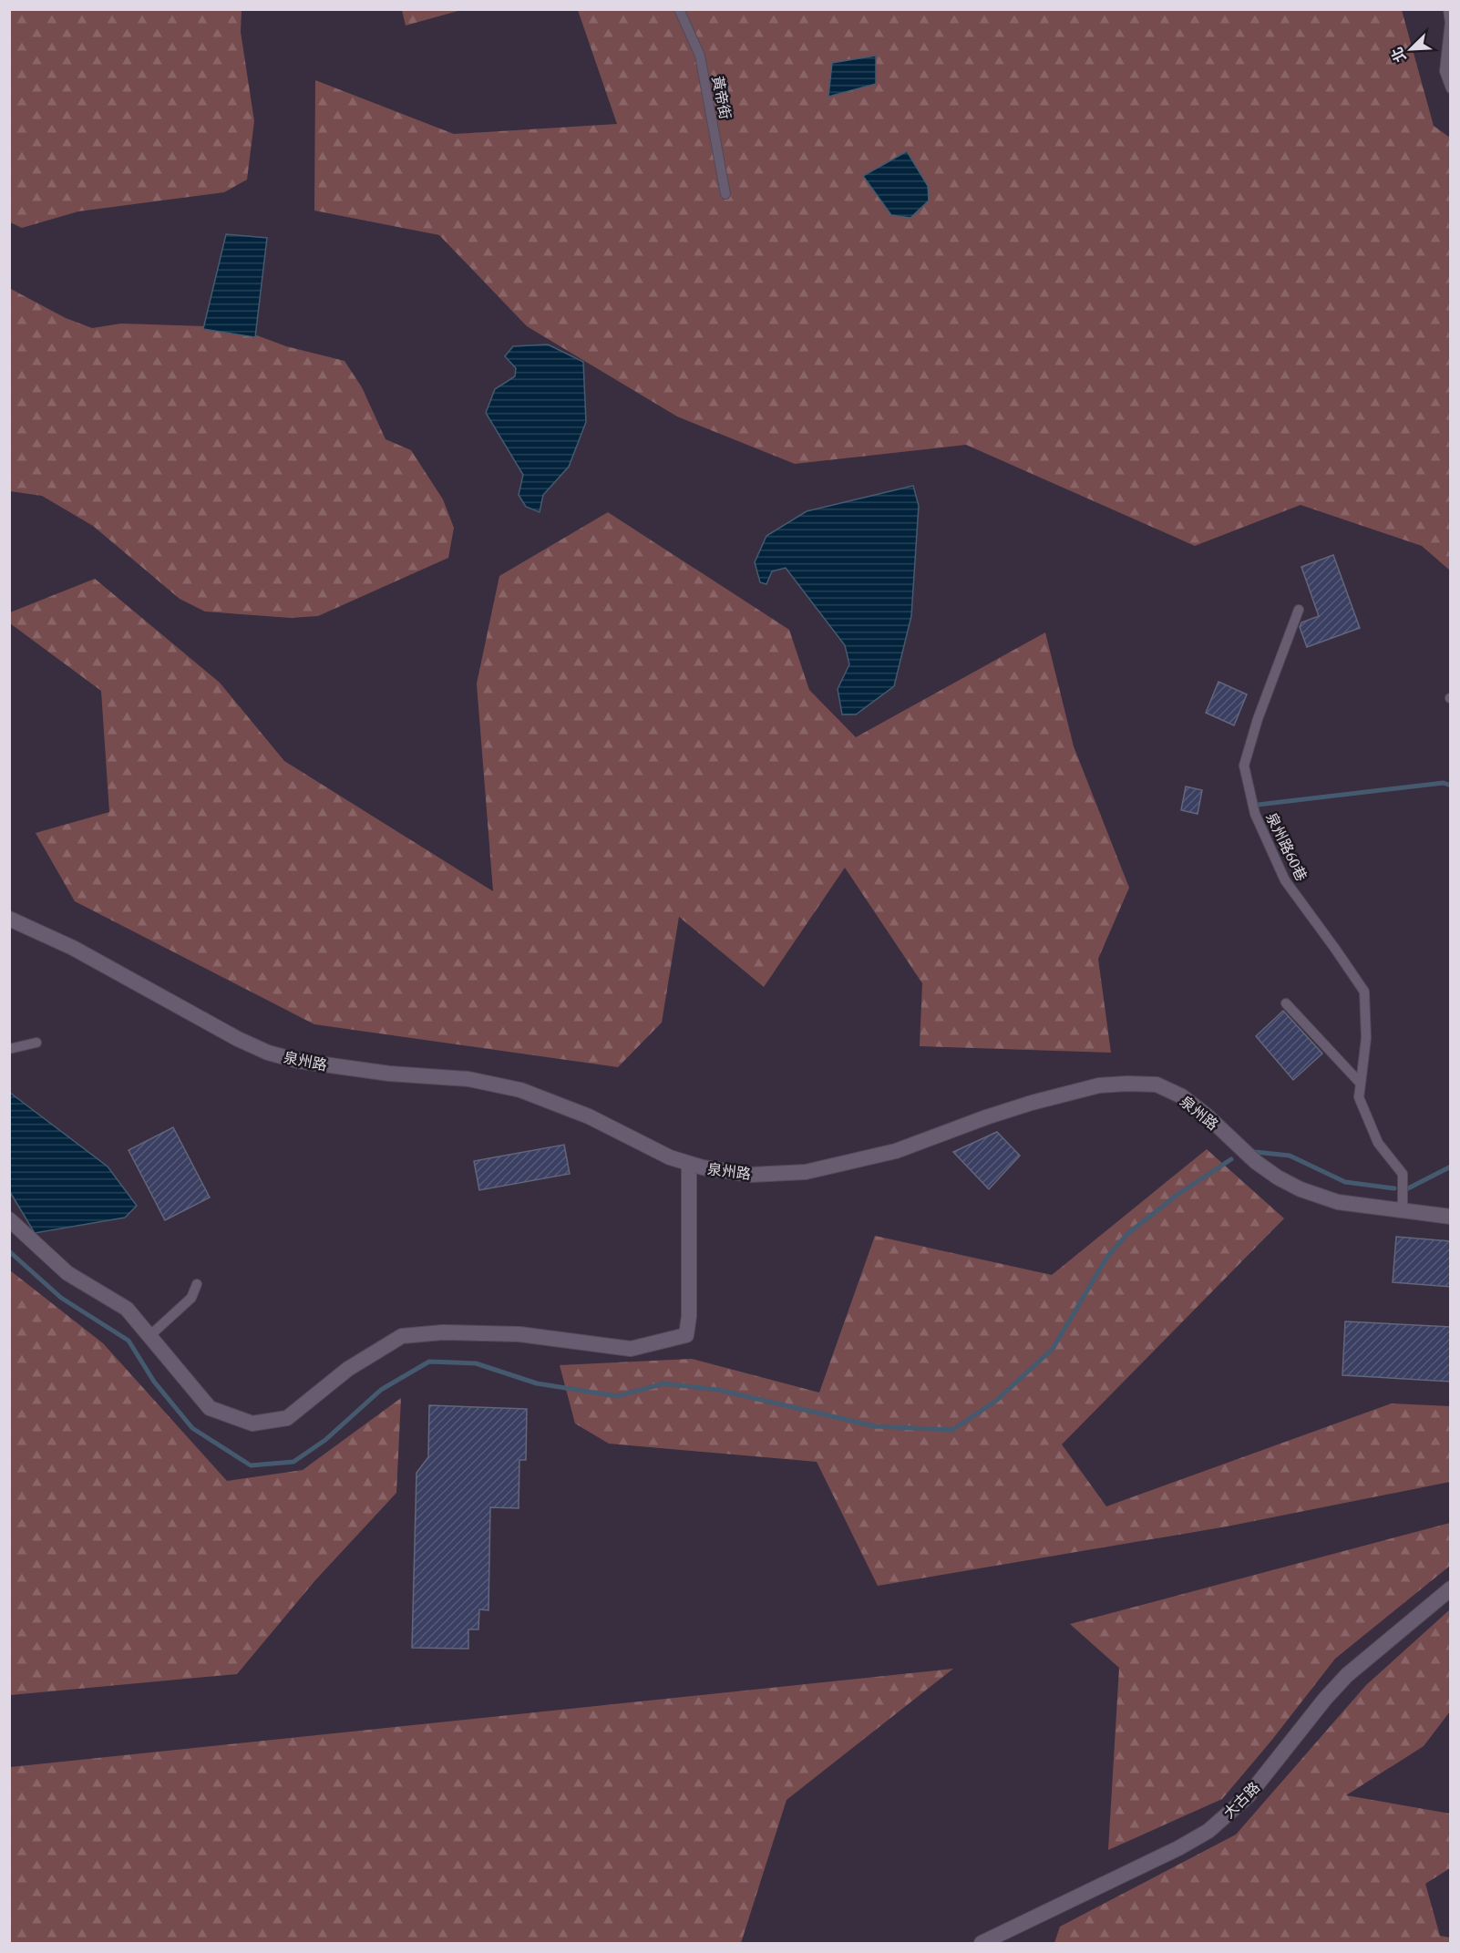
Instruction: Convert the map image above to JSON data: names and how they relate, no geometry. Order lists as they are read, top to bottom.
{
  "streets": {
    "street": ["泉州路", "大古路"],
    "lane": ["黃帝街", "泉州路60巷"]
  },
  "crossings": [
    ["泉州路60巷", "泉州路"]
  ],
  "north": "bottom left"
}
